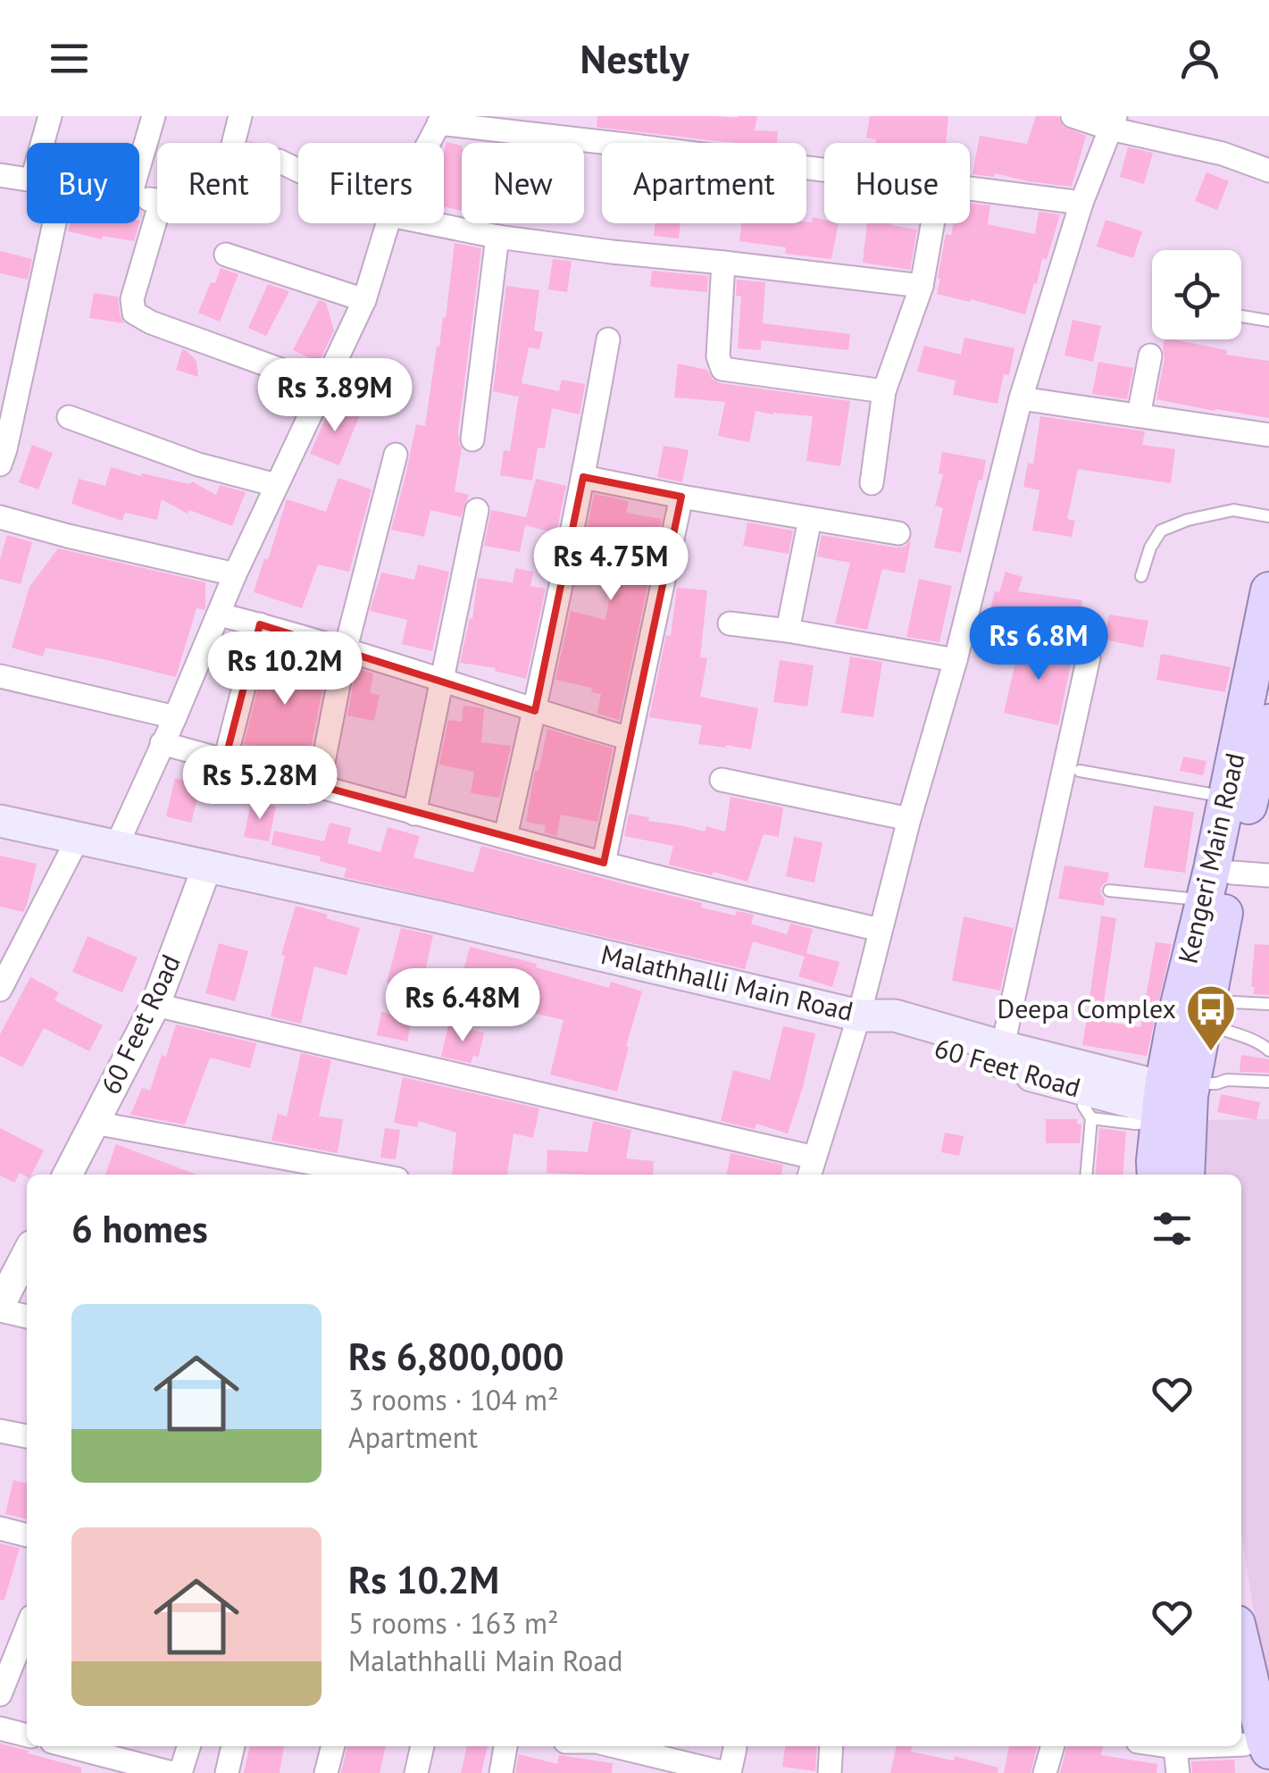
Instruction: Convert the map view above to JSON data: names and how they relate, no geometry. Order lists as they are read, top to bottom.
{
  "streets": {
    "main road": ["Kengeri Main Road", "Malathhalli Main Road", "60 Feet Road"]
  },
  "crossings": [
    ["Kengeri Main Road", "60 Feet Road"],
    ["Malathhalli Main Road", "60 Feet Road"]
  ],
  "places": {
    "bus stop": ["Deepa Complex"]
  },
  "page": {
    "header": "Nestly",
    "chip": [
      "Buy",
      "Rent",
      "Filters",
      "New",
      "Apartment",
      "House"
    ],
    "price": [
      "Rs 3.89M",
      "Rs 4.75M",
      "Rs 6.8M",
      "Rs 10.2M",
      "Rs 5.28M",
      "Rs 6.48M"
    ],
    "heading": "6 homes",
    "list": [
      {
        "name": "Rs 6,800,000",
        "note": "3 rooms · 104 m² · Apartment"
      },
      {
        "name": "Rs 10.2M",
        "note": "5 rooms · 163 m² · Malathhalli Main Road"
      }
    ]
  }
}
